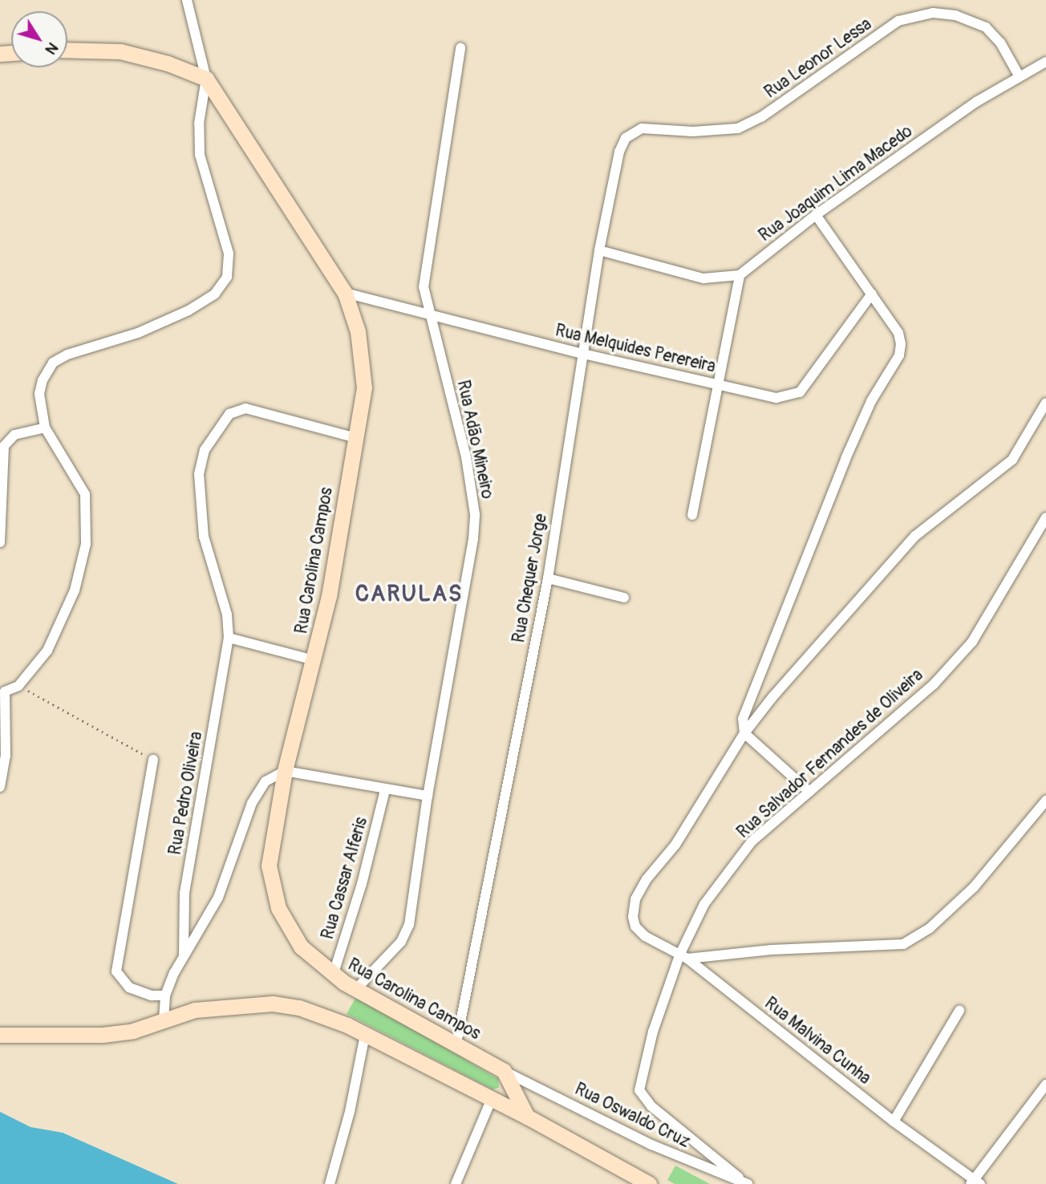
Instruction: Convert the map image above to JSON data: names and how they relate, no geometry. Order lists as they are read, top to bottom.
{
  "streets": {
    "main road": ["Rua Carolina Campos"],
    "street": [
      "Rua Leonor Lessa",
      "Rua Joaquim Lima Macedo",
      "Rua Melquides Perereira",
      "Rua Adão Mineiro",
      "Rua Chequer Jorge",
      "Rua Salvador Fernandes de Oliveira",
      "Rua Pedro Oliveira",
      "Rua Cassar Alferis",
      "Rua Malvina Cunha",
      "Rua Oswaldo Cruz"
    ]
  },
  "crossings": [
    ["Rua Leonor Lessa", "Rua Joaquim Lima Macedo"],
    ["Rua Leonor Lessa", "Rua Chequer Jorge"],
    ["Rua Melquides Perereira", "Rua Adão Mineiro"],
    ["Rua Melquides Perereira", "Rua Carolina Campos"],
    ["Rua Melquides Perereira", "Rua Chequer Jorge"],
    ["Rua Adão Mineiro", "Rua Carolina Campos"],
    ["Rua Carolina Campos", "Rua Chequer Jorge"],
    ["Rua Carolina Campos", "Rua Pedro Oliveira"],
    ["Rua Carolina Campos", "Rua Cassar Alferis"],
    ["Rua Carolina Campos", "Rua Oswaldo Cruz"],
    ["Rua Salvador Fernandes de Oliveira", "Rua Malvina Cunha"],
    ["Rua Salvador Fernandes de Oliveira", "Rua Oswaldo Cruz"]
  ],
  "districts": ["CARULAS"],
  "north": "bottom right"
}
